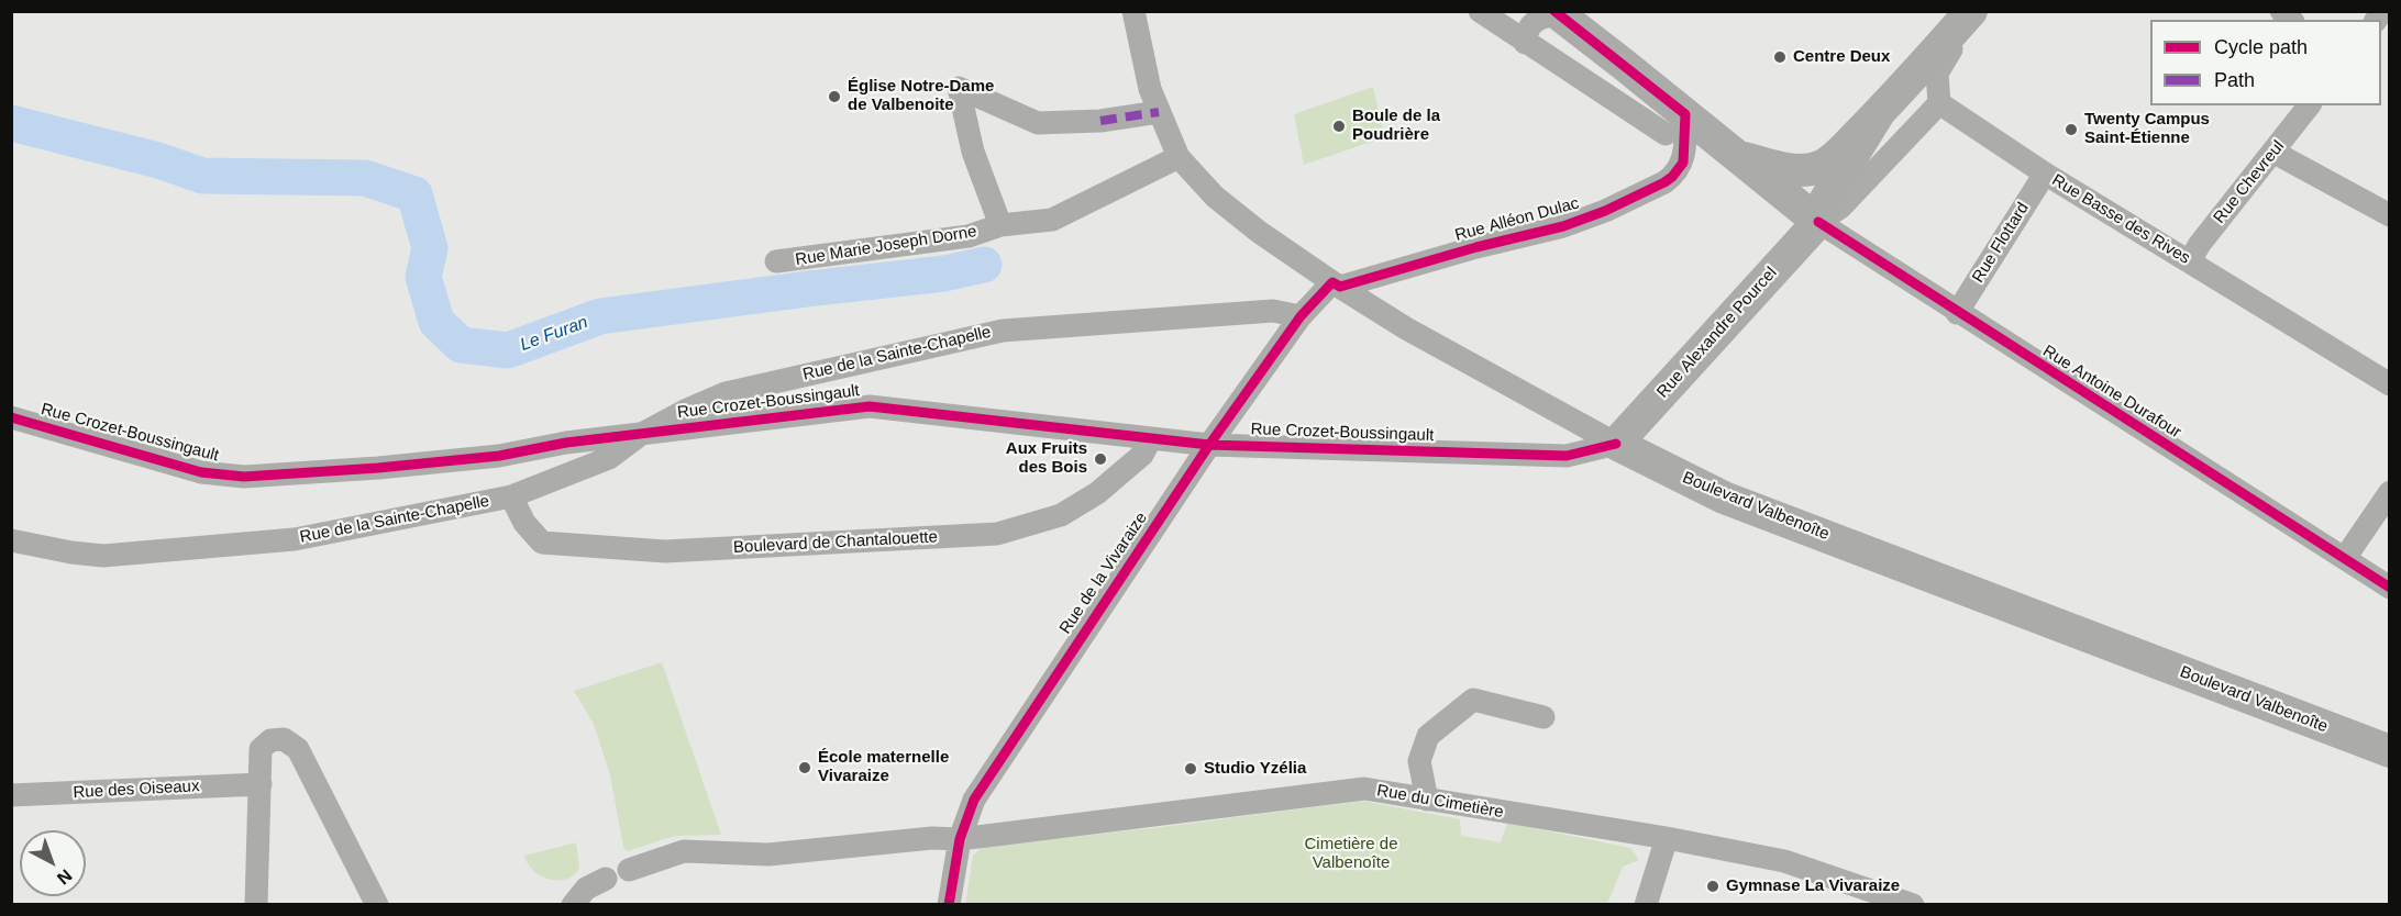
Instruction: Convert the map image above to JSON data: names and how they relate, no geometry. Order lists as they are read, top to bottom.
{
  "streets": {
    "main road": ["Rue Alexandre Pourcel", "Rue Antoine Durafour", "Boulevard Valbenoîte"],
    "street": [
      "Rue Chevreul",
      "Rue Alléon Dulac",
      "Rue Basse des Rives",
      "Rue Flottard",
      "Rue Marie Joseph Dorne",
      "Rue de la Sainte-Chapelle",
      "Rue Crozet-Boussingault",
      "Boulevard de Chantalouette",
      "Rue de la Vivaraize",
      "Rue des Oiseaux",
      "Rue du Cimetière"
    ]
  },
  "crossings": [
    ["Rue Chevreul", "Rue Basse des Rives"],
    ["Rue Alléon Dulac", "Rue Antoine Durafour"],
    ["Rue Alléon Dulac", "Boulevard Valbenoîte"],
    ["Rue Alléon Dulac", "Rue de la Vivaraize"],
    ["Rue Basse des Rives", "Rue Flottard"],
    ["Rue Basse des Rives", "Rue Alexandre Pourcel"],
    ["Rue Flottard", "Rue Antoine Durafour"],
    ["Rue Marie Joseph Dorne", "Boulevard Valbenoîte"],
    ["Rue Alexandre Pourcel", "Rue Antoine Durafour"],
    ["Rue Alexandre Pourcel", "Rue Crozet-Boussingault"],
    ["Rue Alexandre Pourcel", "Boulevard Valbenoîte"],
    ["Rue de la Sainte-Chapelle", "Rue Crozet-Boussingault"],
    ["Rue de la Sainte-Chapelle", "Boulevard de Chantalouette"],
    ["Rue de la Sainte-Chapelle", "Rue de la Vivaraize"],
    ["Rue Crozet-Boussingault", "Boulevard Valbenoîte"],
    ["Rue Crozet-Boussingault", "Boulevard de Chantalouette"],
    ["Rue Crozet-Boussingault", "Rue de la Vivaraize"],
    ["Boulevard Valbenoîte", "Rue de la Vivaraize"],
    ["Rue de la Vivaraize", "Rue du Cimetière"]
  ],
  "water": ["Le Furan"],
  "parks": ["Cimetière de Valbenoîte"],
  "places": [
    "Centre Deux",
    "Église Notre-Dame de Valbenoite",
    "Boule de la Poudrière",
    "Twenty Campus Saint-Étienne",
    "Aux Fruits des Bois",
    "École maternelle Vivaraize",
    "Studio Yzélia",
    "Gymnase La Vivaraize"
  ],
  "legend": ["Cycle path", "Path"],
  "north": "bottom right"
}
